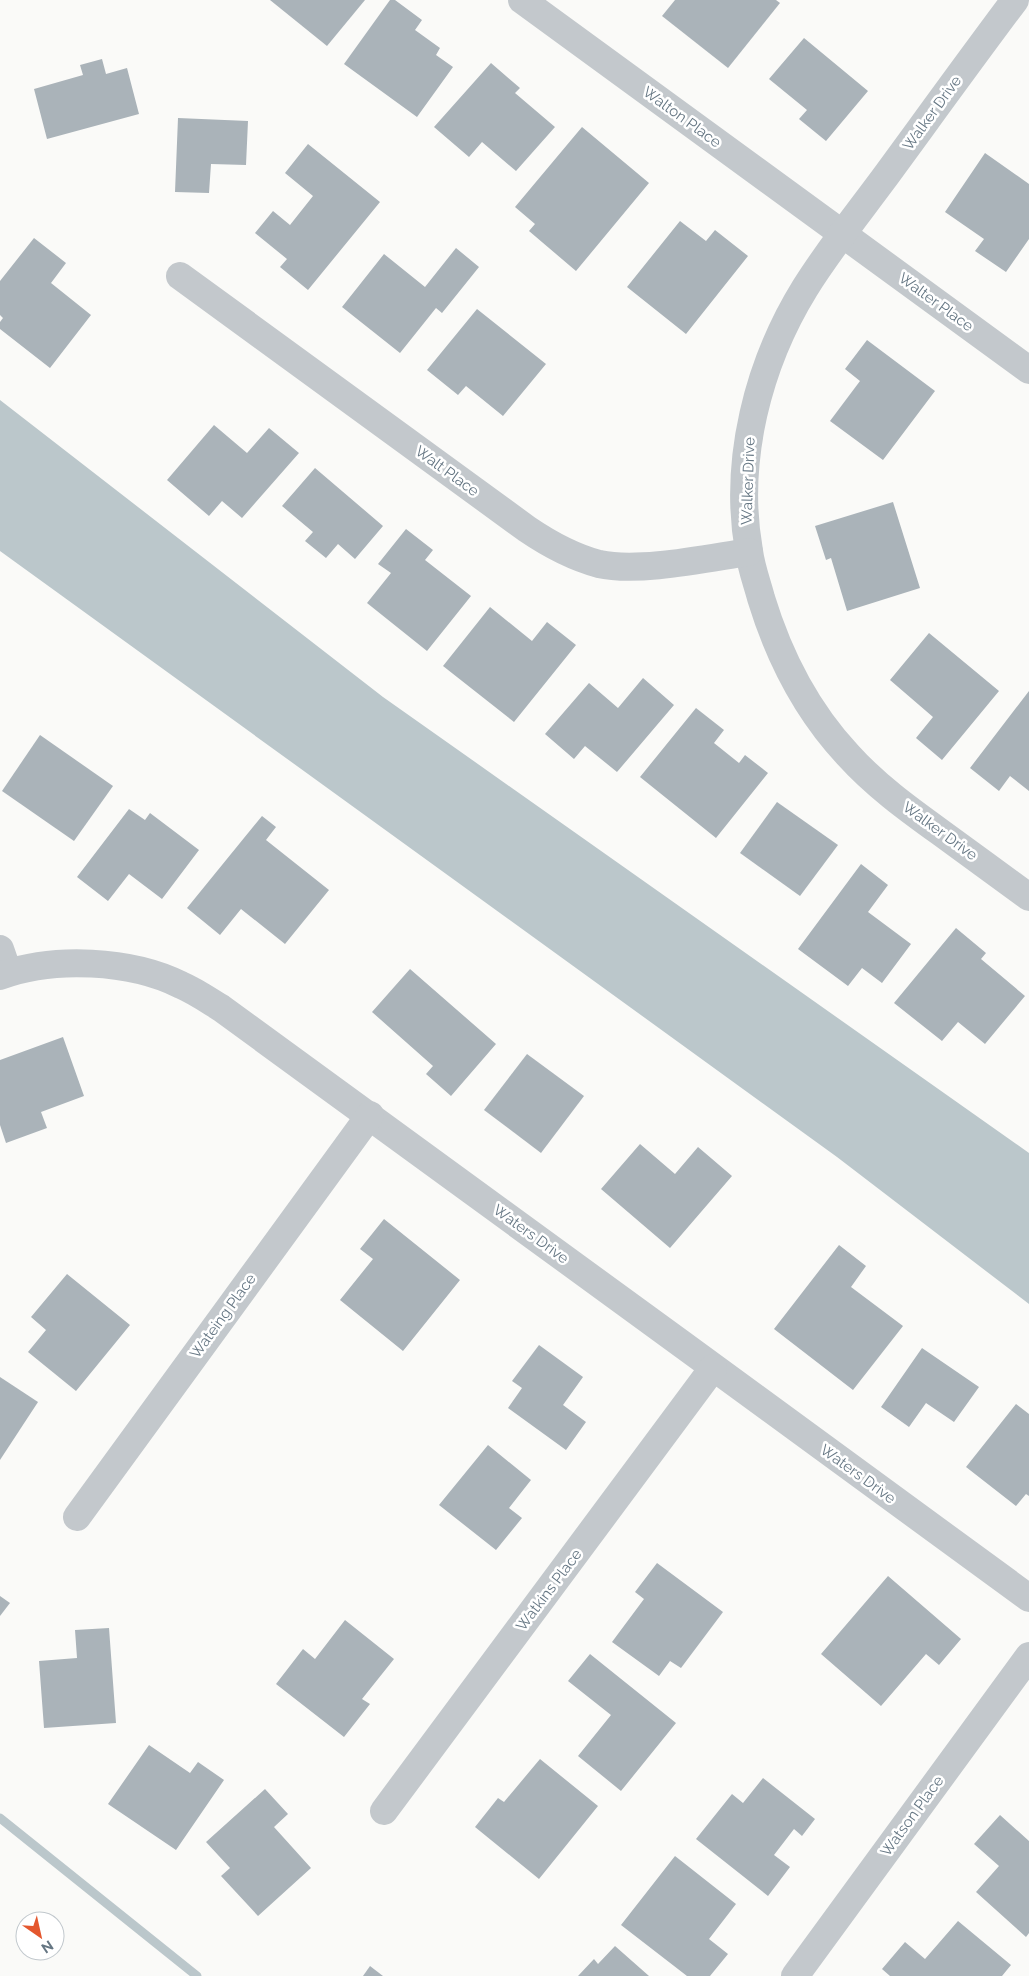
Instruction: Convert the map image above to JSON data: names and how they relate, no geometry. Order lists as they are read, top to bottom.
{
  "streets": {
    "street": [
      "Walker Drive",
      "Walton Place",
      "Walter Place",
      "Walt Place",
      "Waters Drive",
      "Wateing Place",
      "Watkins Place",
      "Watson Place"
    ]
  },
  "crossings": [
    ["Walker Drive", "Walton Place"],
    ["Walker Drive", "Walter Place"],
    ["Walker Drive", "Walt Place"],
    ["Walton Place", "Walter Place"],
    ["Waters Drive", "Wateing Place"],
    ["Waters Drive", "Watkins Place"]
  ],
  "north": "bottom right"
}
